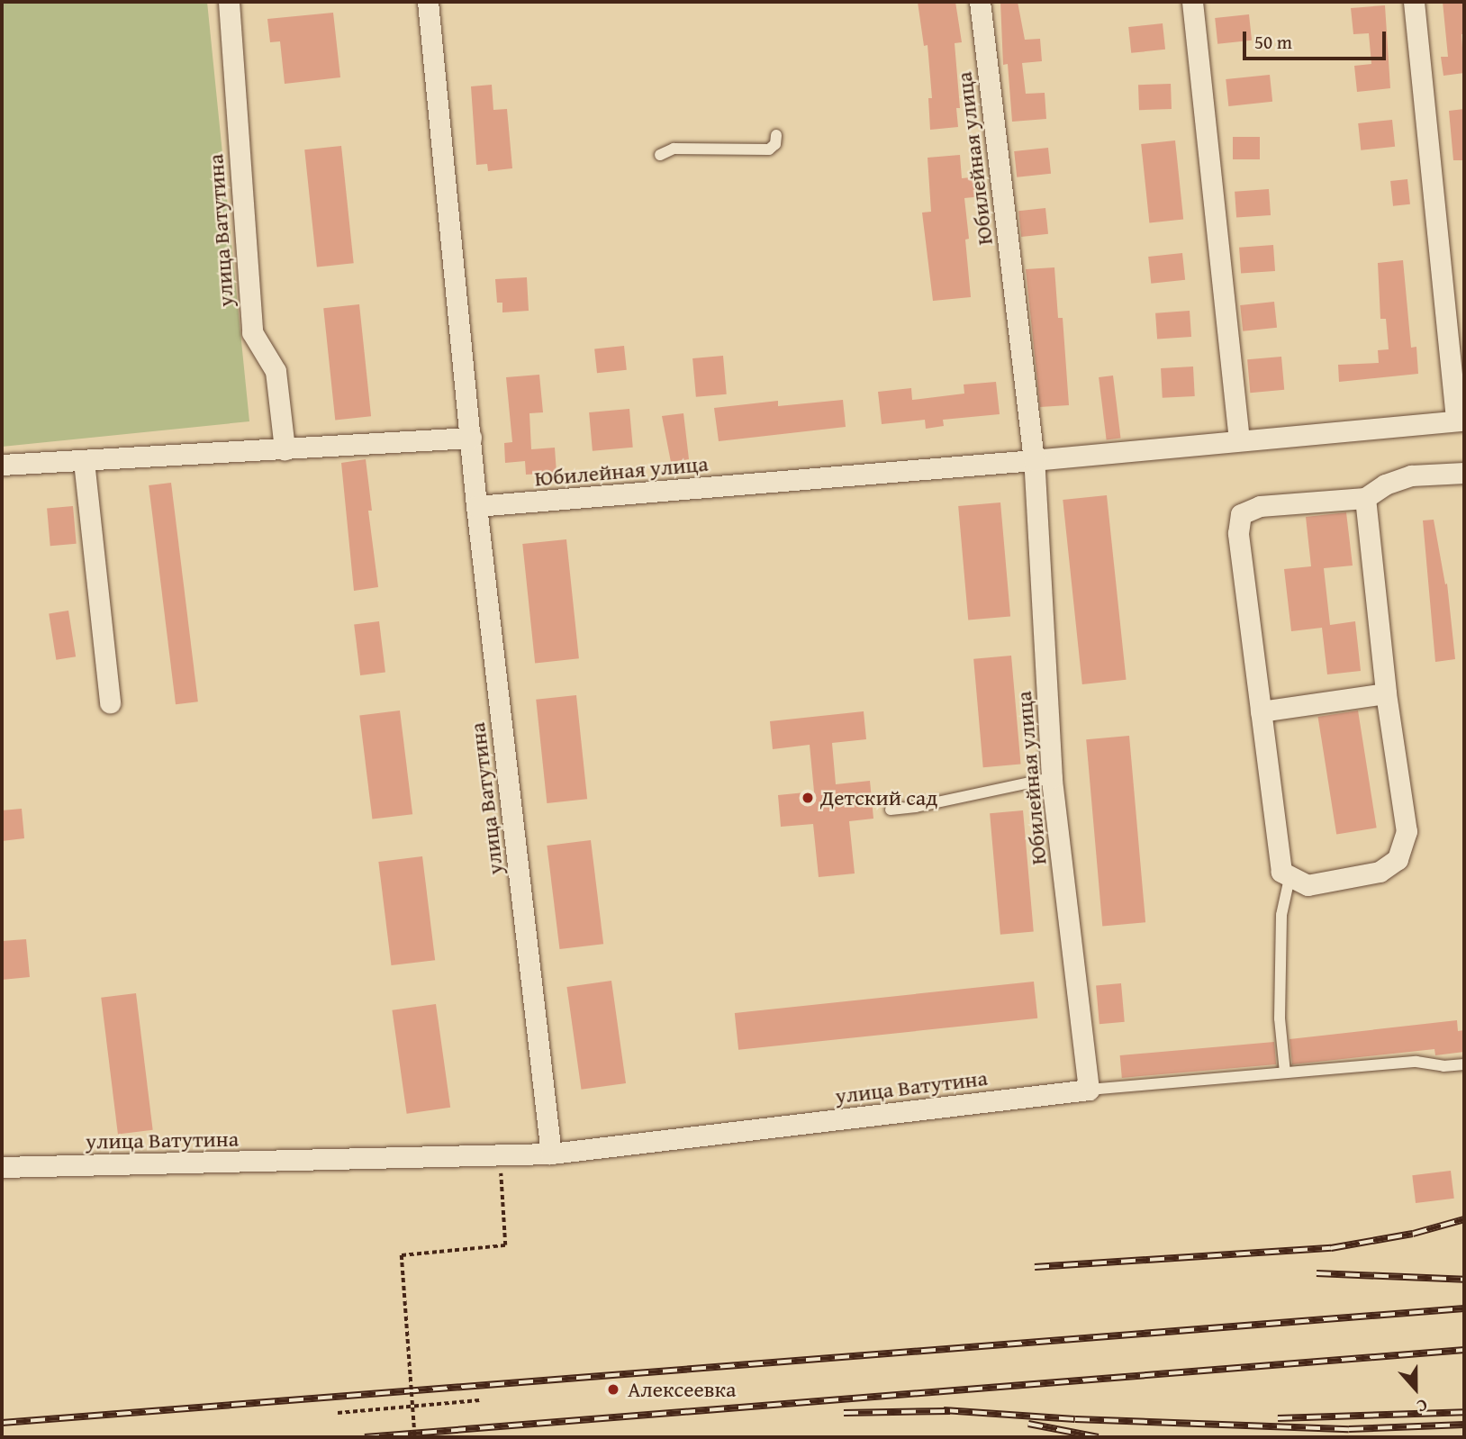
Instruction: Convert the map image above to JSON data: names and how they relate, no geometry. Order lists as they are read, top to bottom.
{
  "streets": {
    "street": ["Юбилейная улица", "улица Ватутина"]
  },
  "crossings": [
    ["Юбилейная улица", "улица Ватутина"]
  ],
  "places": ["Детский сад", "Алексеевка"],
  "scale_bar": "50 m",
  "north": "bottom"
}
